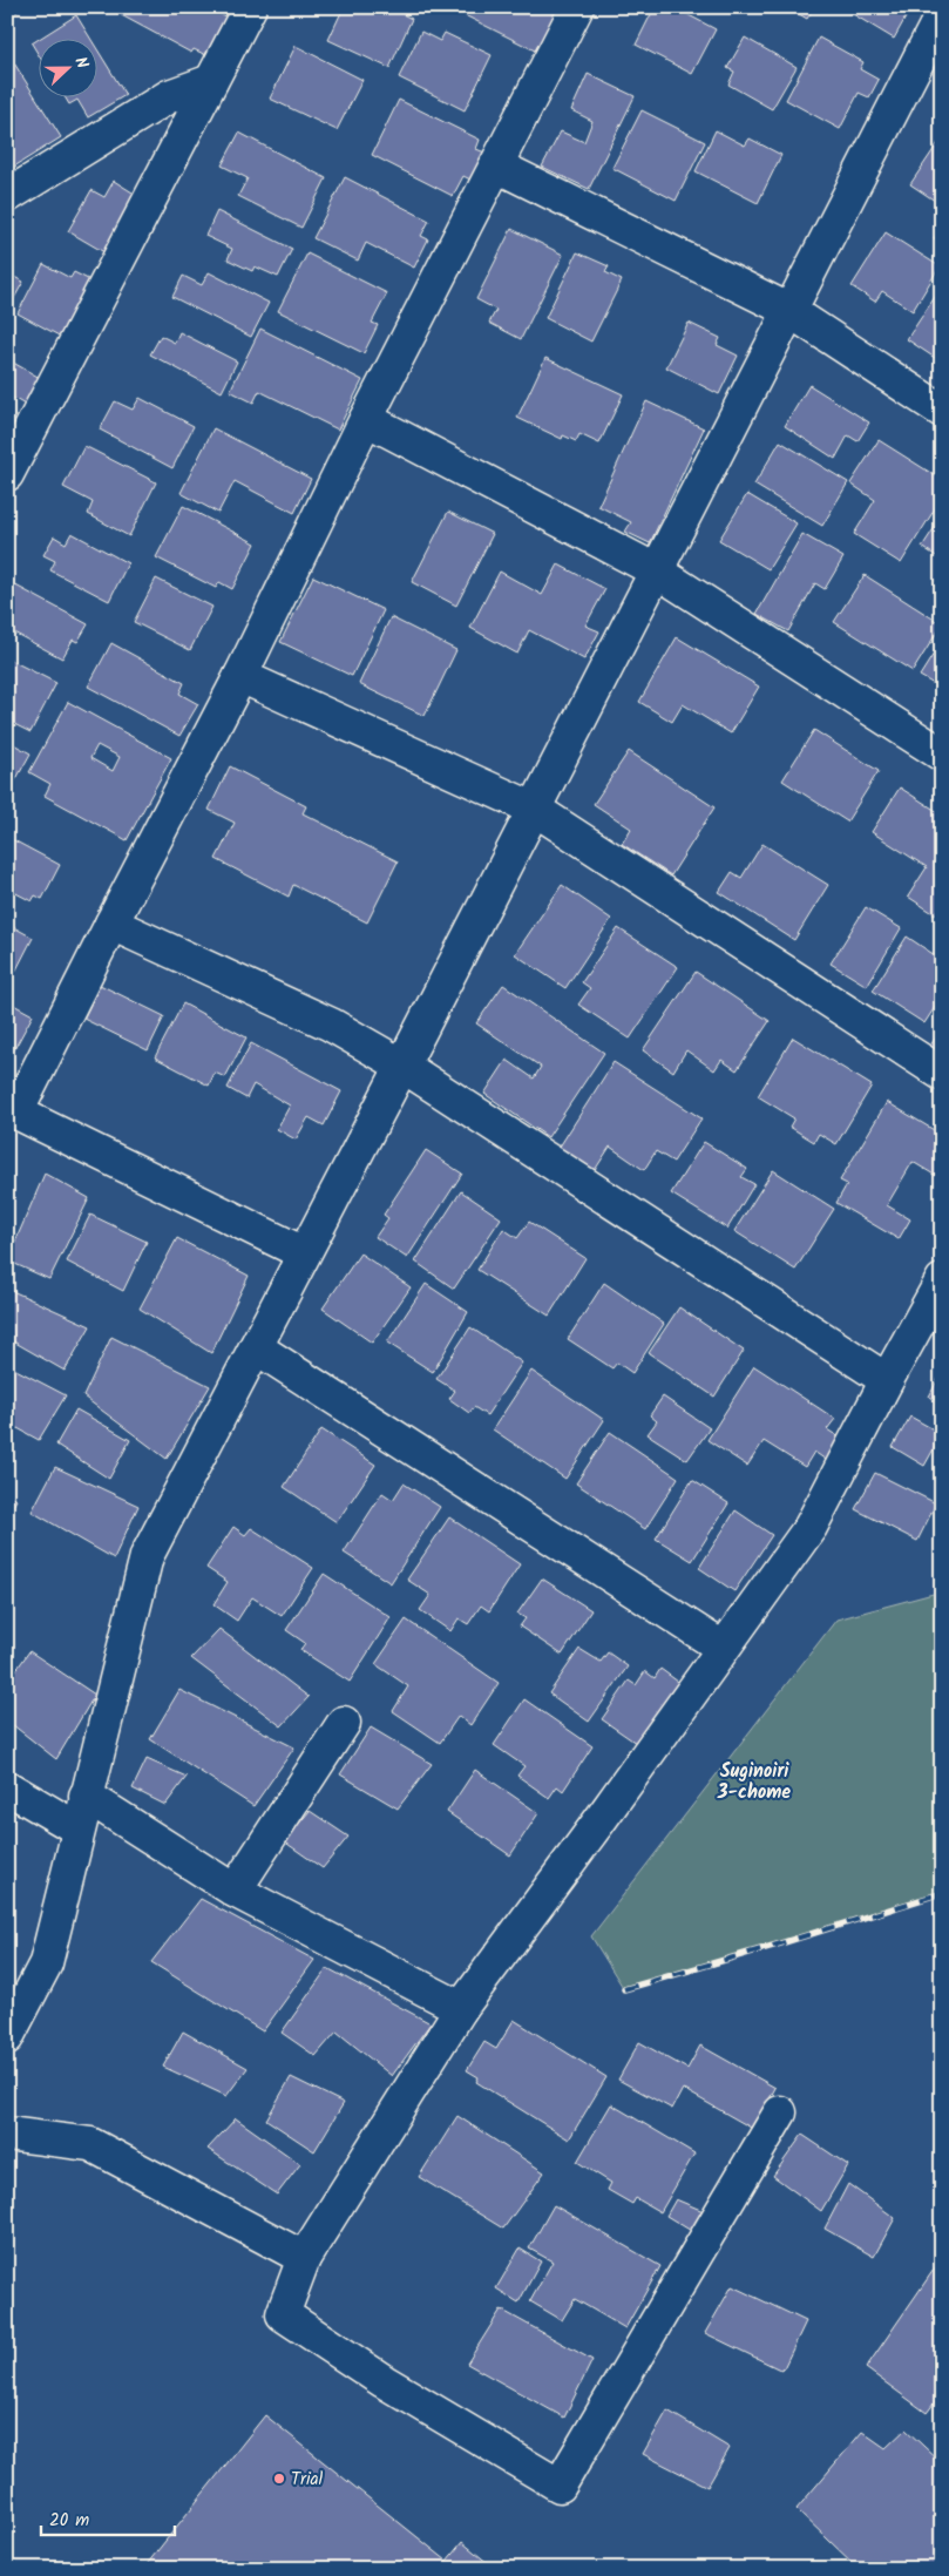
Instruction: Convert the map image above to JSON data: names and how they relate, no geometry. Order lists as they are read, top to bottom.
{
  "districts": ["Suginoiri 3-chome"],
  "places": ["Trial"],
  "scale_bar": "20 m",
  "north": "right"
}
